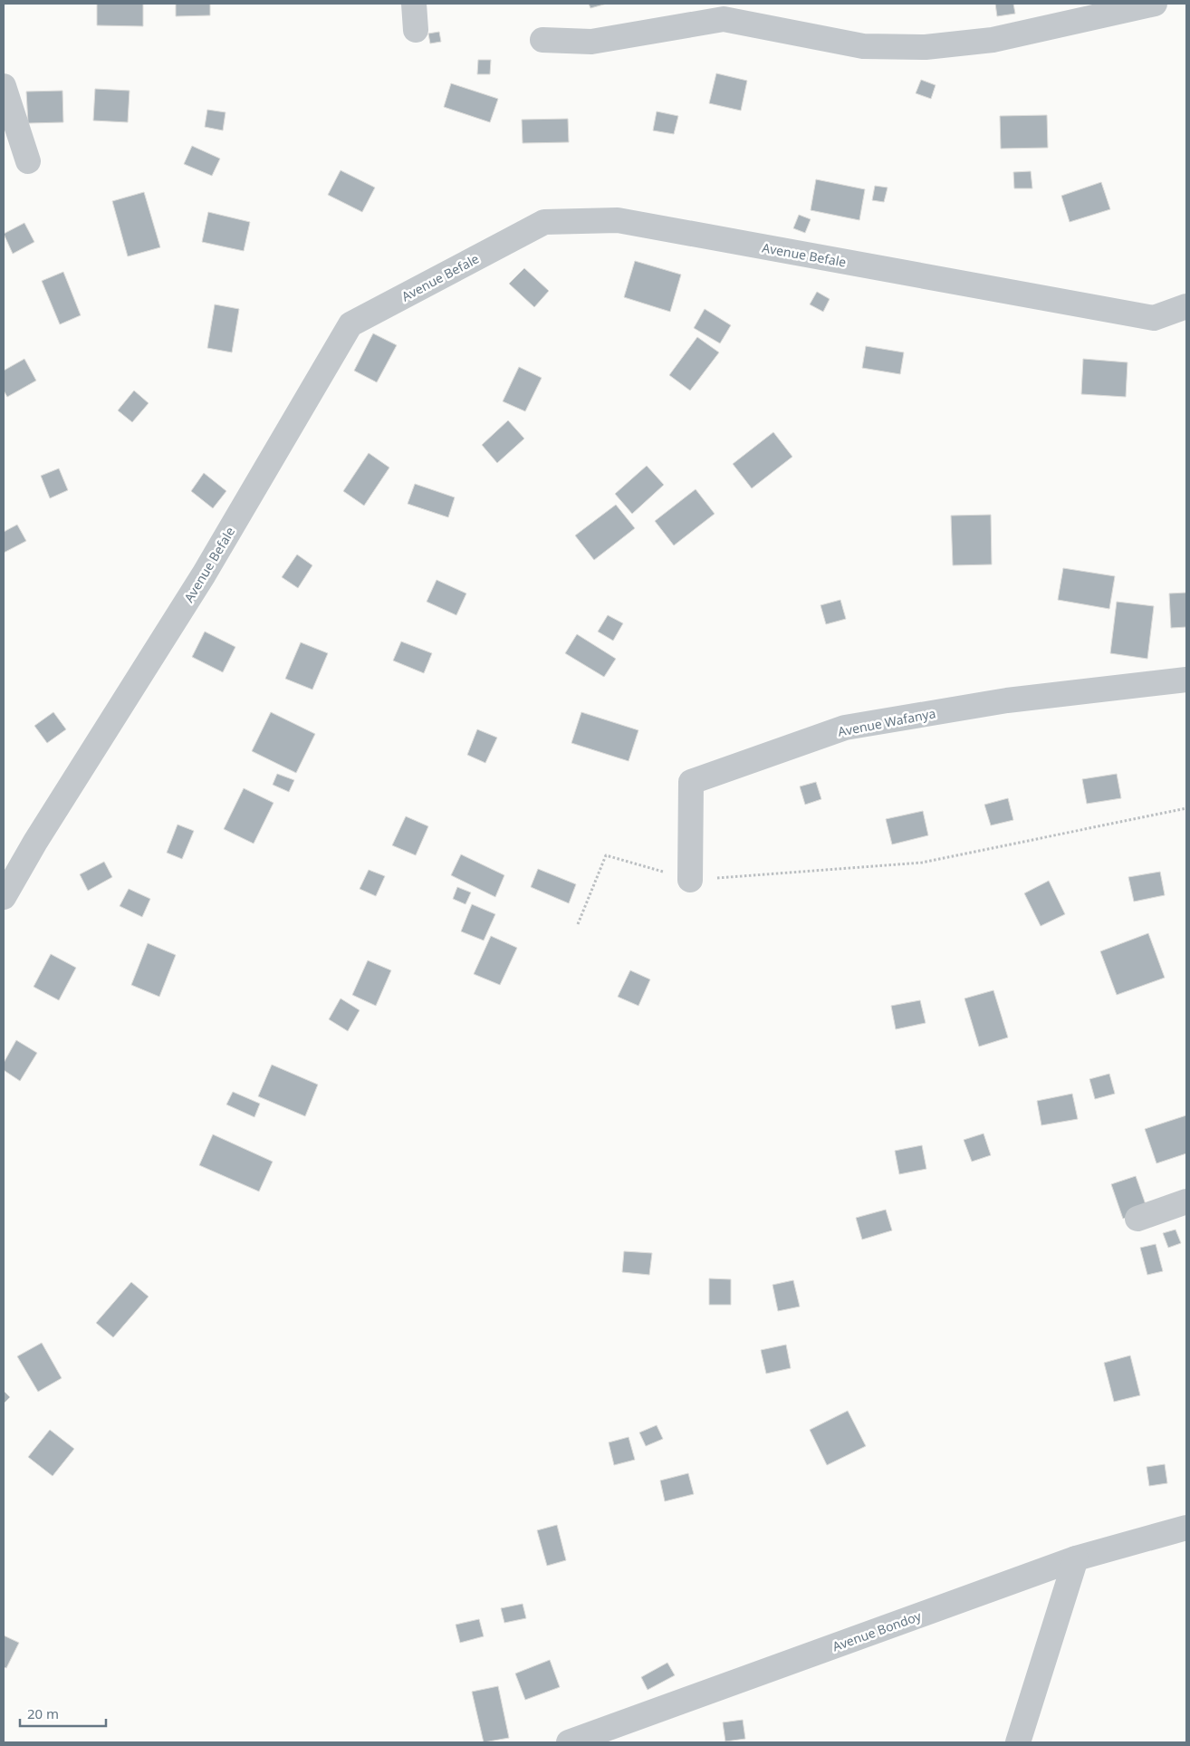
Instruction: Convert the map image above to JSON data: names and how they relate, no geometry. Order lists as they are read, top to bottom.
{
  "streets": {
    "street": ["Avenue Befale", "Avenue Wafanya", "Avenue Bondoy"]
  },
  "scale_bar": "20 m"
}
